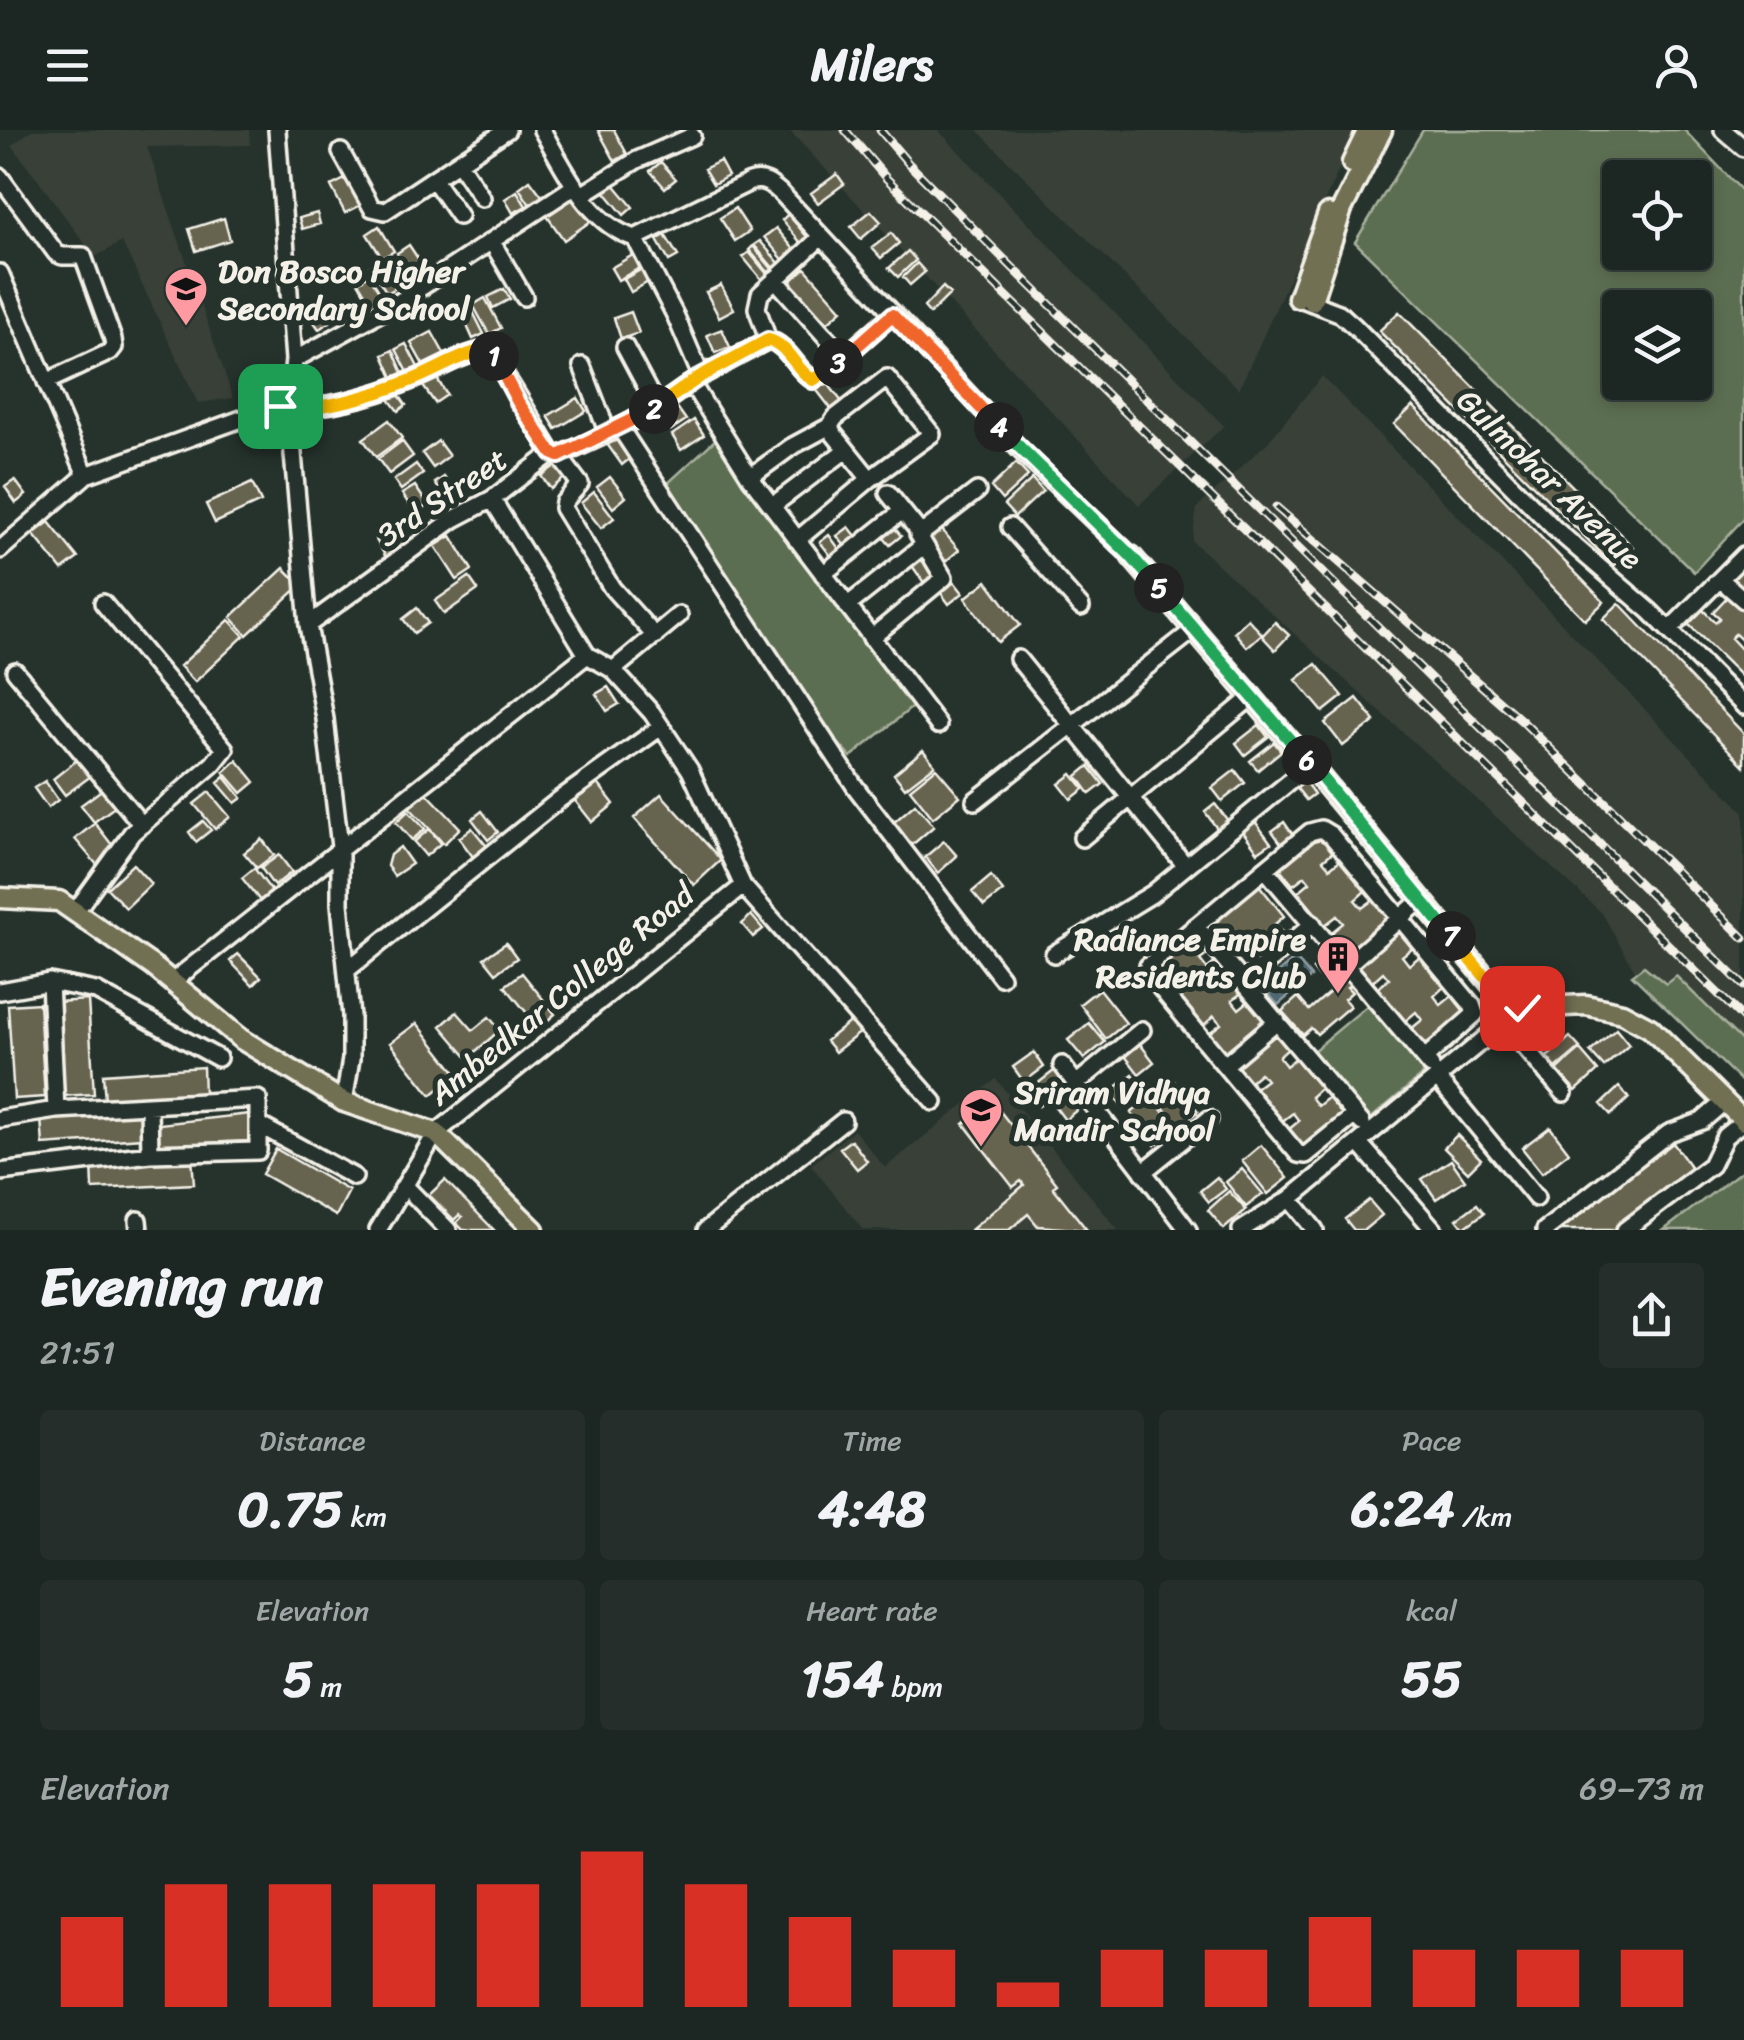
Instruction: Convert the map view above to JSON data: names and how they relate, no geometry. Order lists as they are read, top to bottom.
{
  "streets": {
    "main road": ["Ambedkar College Road"],
    "street": ["Gulmohar Avenue", "3rd Street"]
  },
  "places": {
    "school or university": ["Don Bosco Higher Secondary School", "Sriram Vidhya Mandir School"],
    "building": ["Radiance Empire Residents Club"]
  },
  "page": {
    "header": "Milers",
    "pins": [
      "1",
      "3",
      "2",
      "4",
      "5",
      "6",
      "7"
    ],
    "heading": ["Evening run", "21:51"],
    "stats": [
      ["Distance", "0.75 km"],
      ["Time", "4:48"],
      ["Pace", "6:24 /km"],
      ["Elevation", "5 m"],
      ["Heart rate", "154 bpm"],
      ["kcal", "55"]
    ],
    "chart": ["Elevation", "69–73 m"]
  }
}
